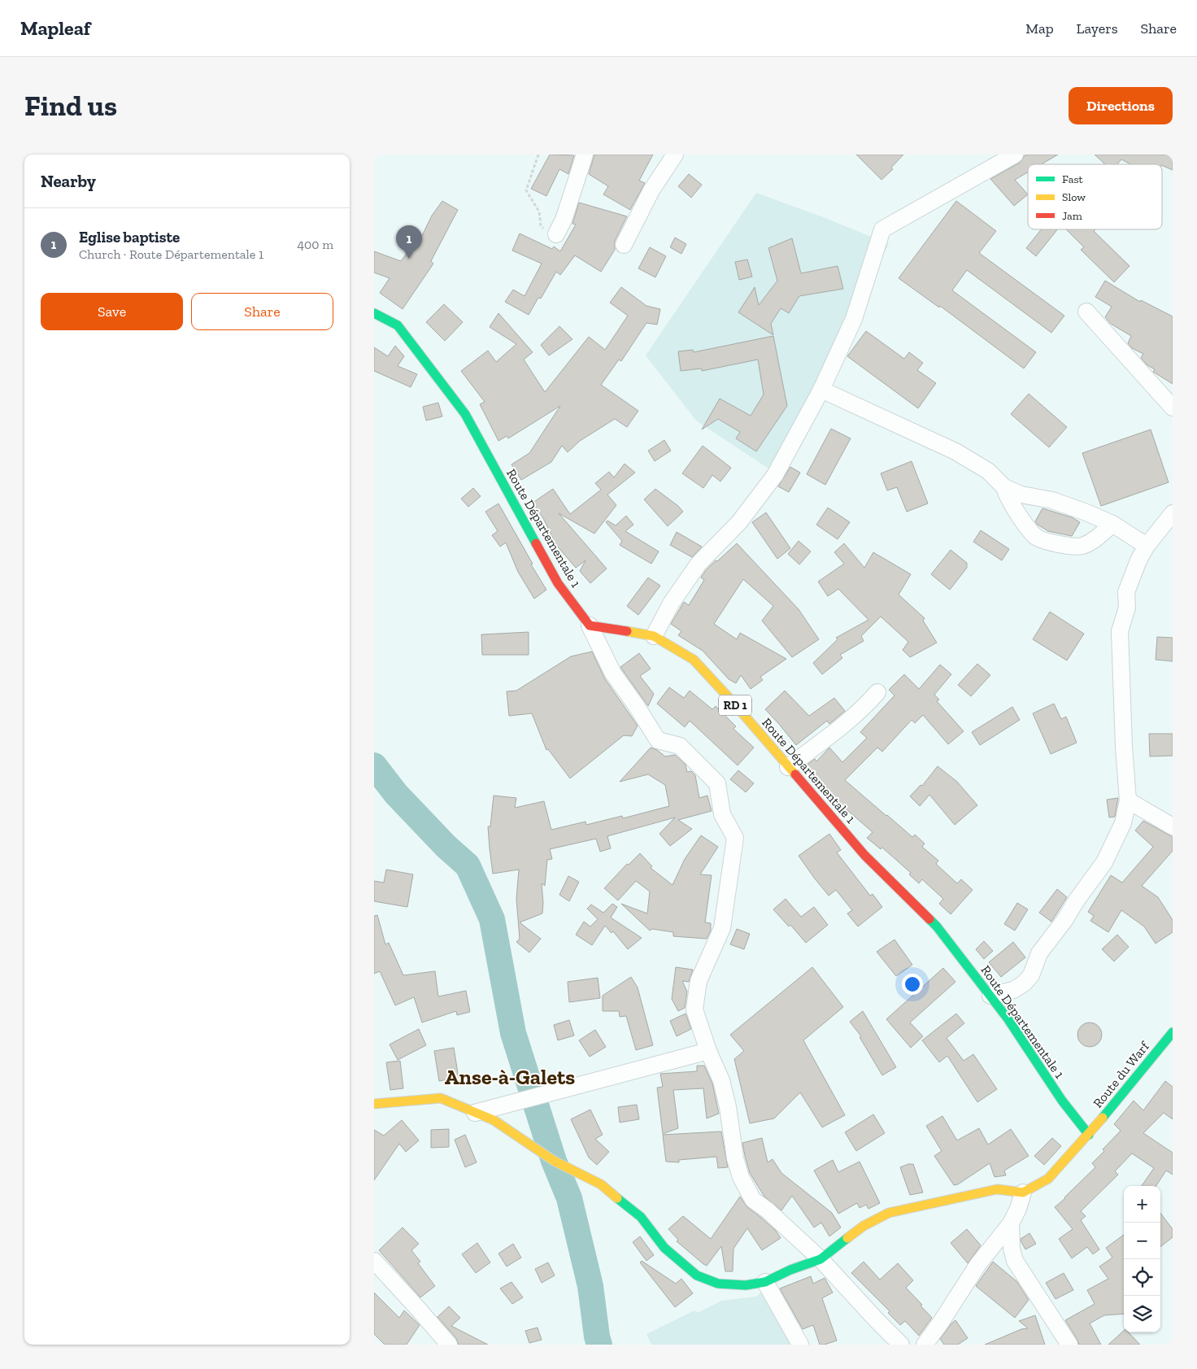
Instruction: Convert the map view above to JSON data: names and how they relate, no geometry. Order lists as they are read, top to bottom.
{
  "streets": {
    "main road": ["Route Départementale 1", "RD 1", "Route du Warf"]
  },
  "crossings": [
    ["Route Départementale 1", "Route du Warf"]
  ],
  "districts": ["Anse-à-Galets"],
  "legend": ["Fast", "Slow", "Jam"],
  "page": {
    "header": "Mapleaf",
    "nav": ["Map", "Layers", "Share"],
    "buttons": [
      "Directions",
      ["Save", "Share"]
    ],
    "title": "Find us",
    "heading": "Nearby",
    "list": [
      {
        "mark": "1",
        "name": "Eglise baptiste",
        "note": "Church · Route Départementale 1",
        "value": "400 m"
      }
    ],
    "pins": "1",
    "map_buttons": ["+", "−"]
  }
}
